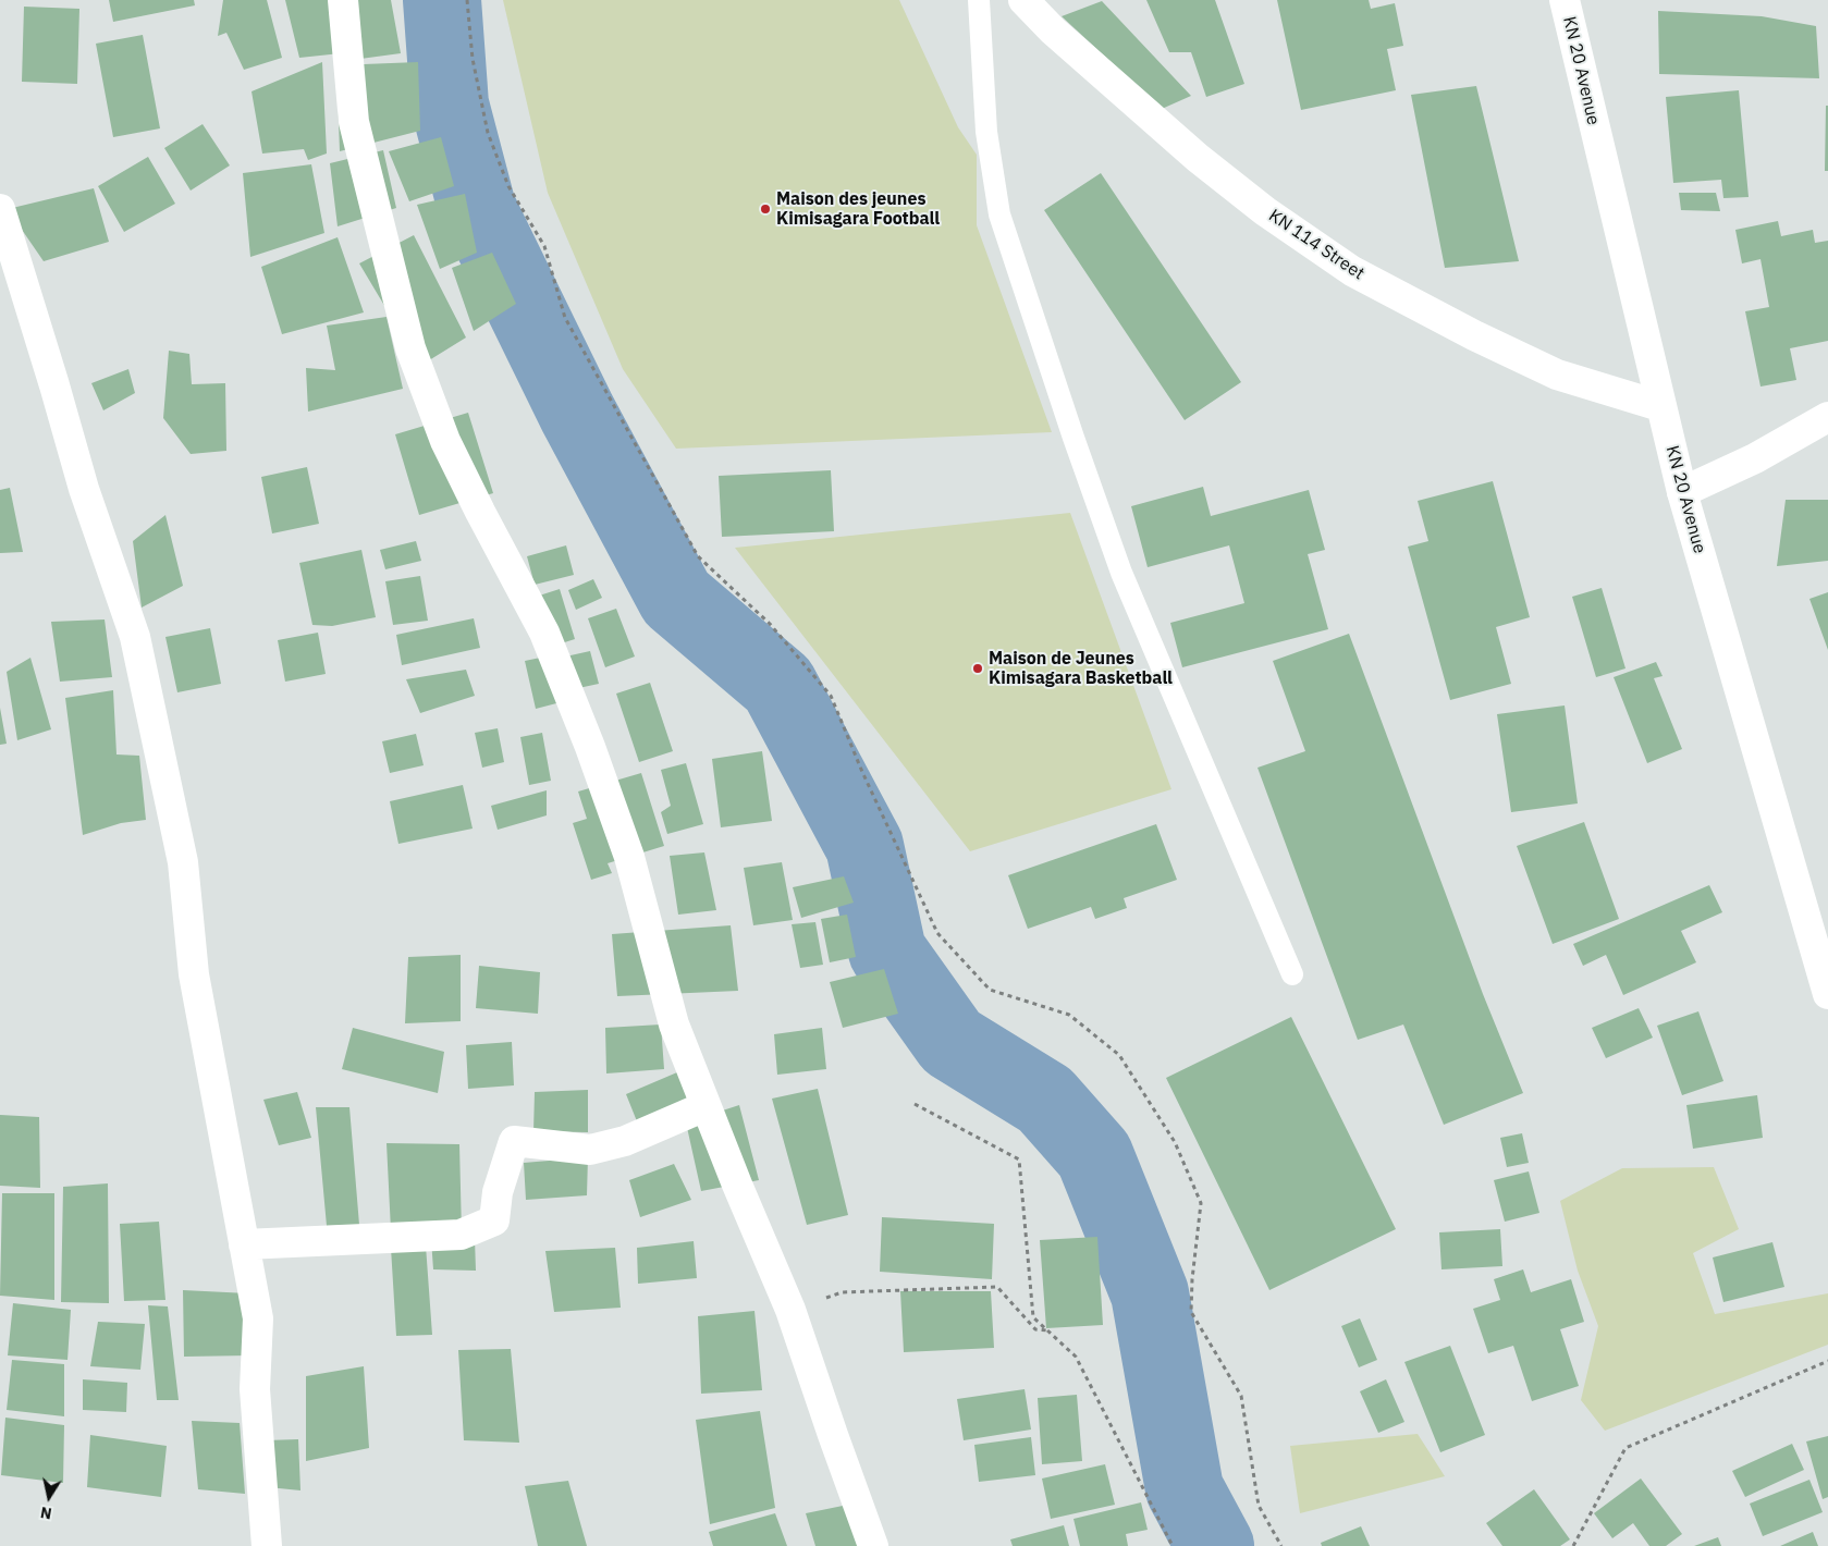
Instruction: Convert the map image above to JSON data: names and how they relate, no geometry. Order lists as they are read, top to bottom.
{
  "streets": {
    "street": ["KN 20 Avenue", "KN 114 Street"]
  },
  "crossings": [
    ["KN 20 Avenue", "KN 114 Street"]
  ],
  "places": ["Maison des jeunes Kimisagara Football", "Maison de Jeunes Kimisagara Basketball"],
  "north": "bottom"
}
